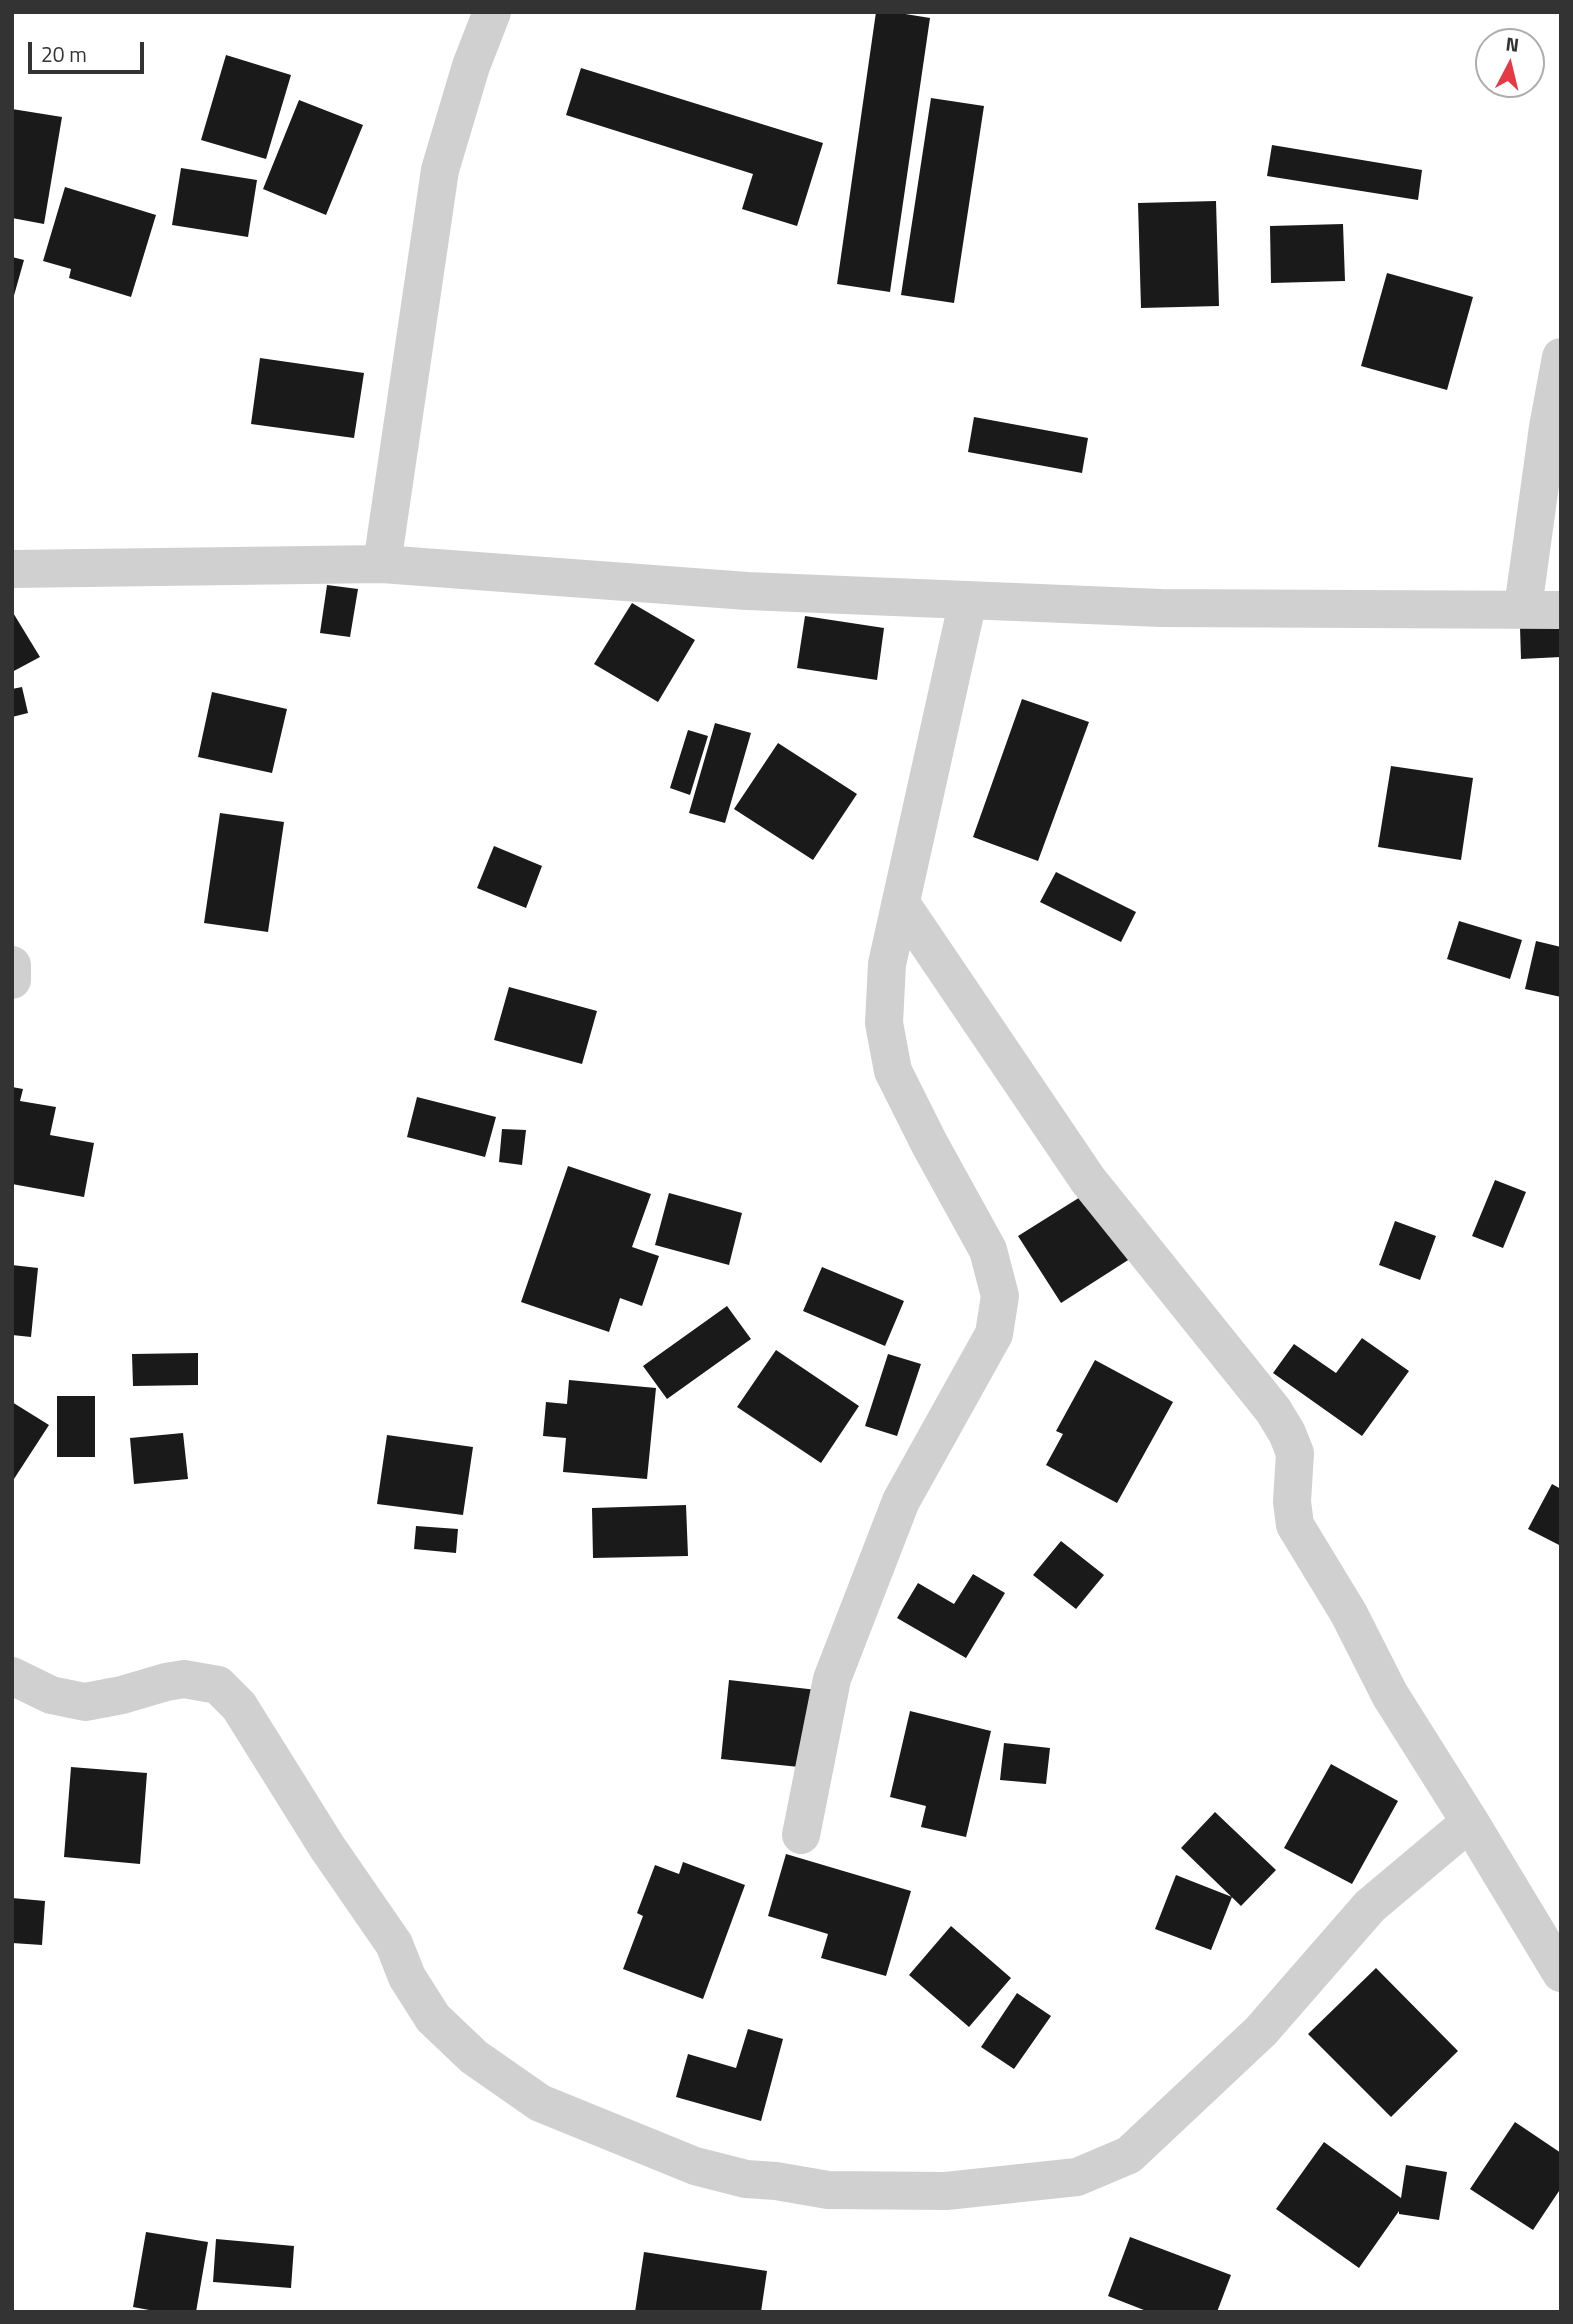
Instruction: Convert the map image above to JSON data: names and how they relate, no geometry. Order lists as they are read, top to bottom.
{
  "scale_bar": "20 m",
  "north": "top"
}
